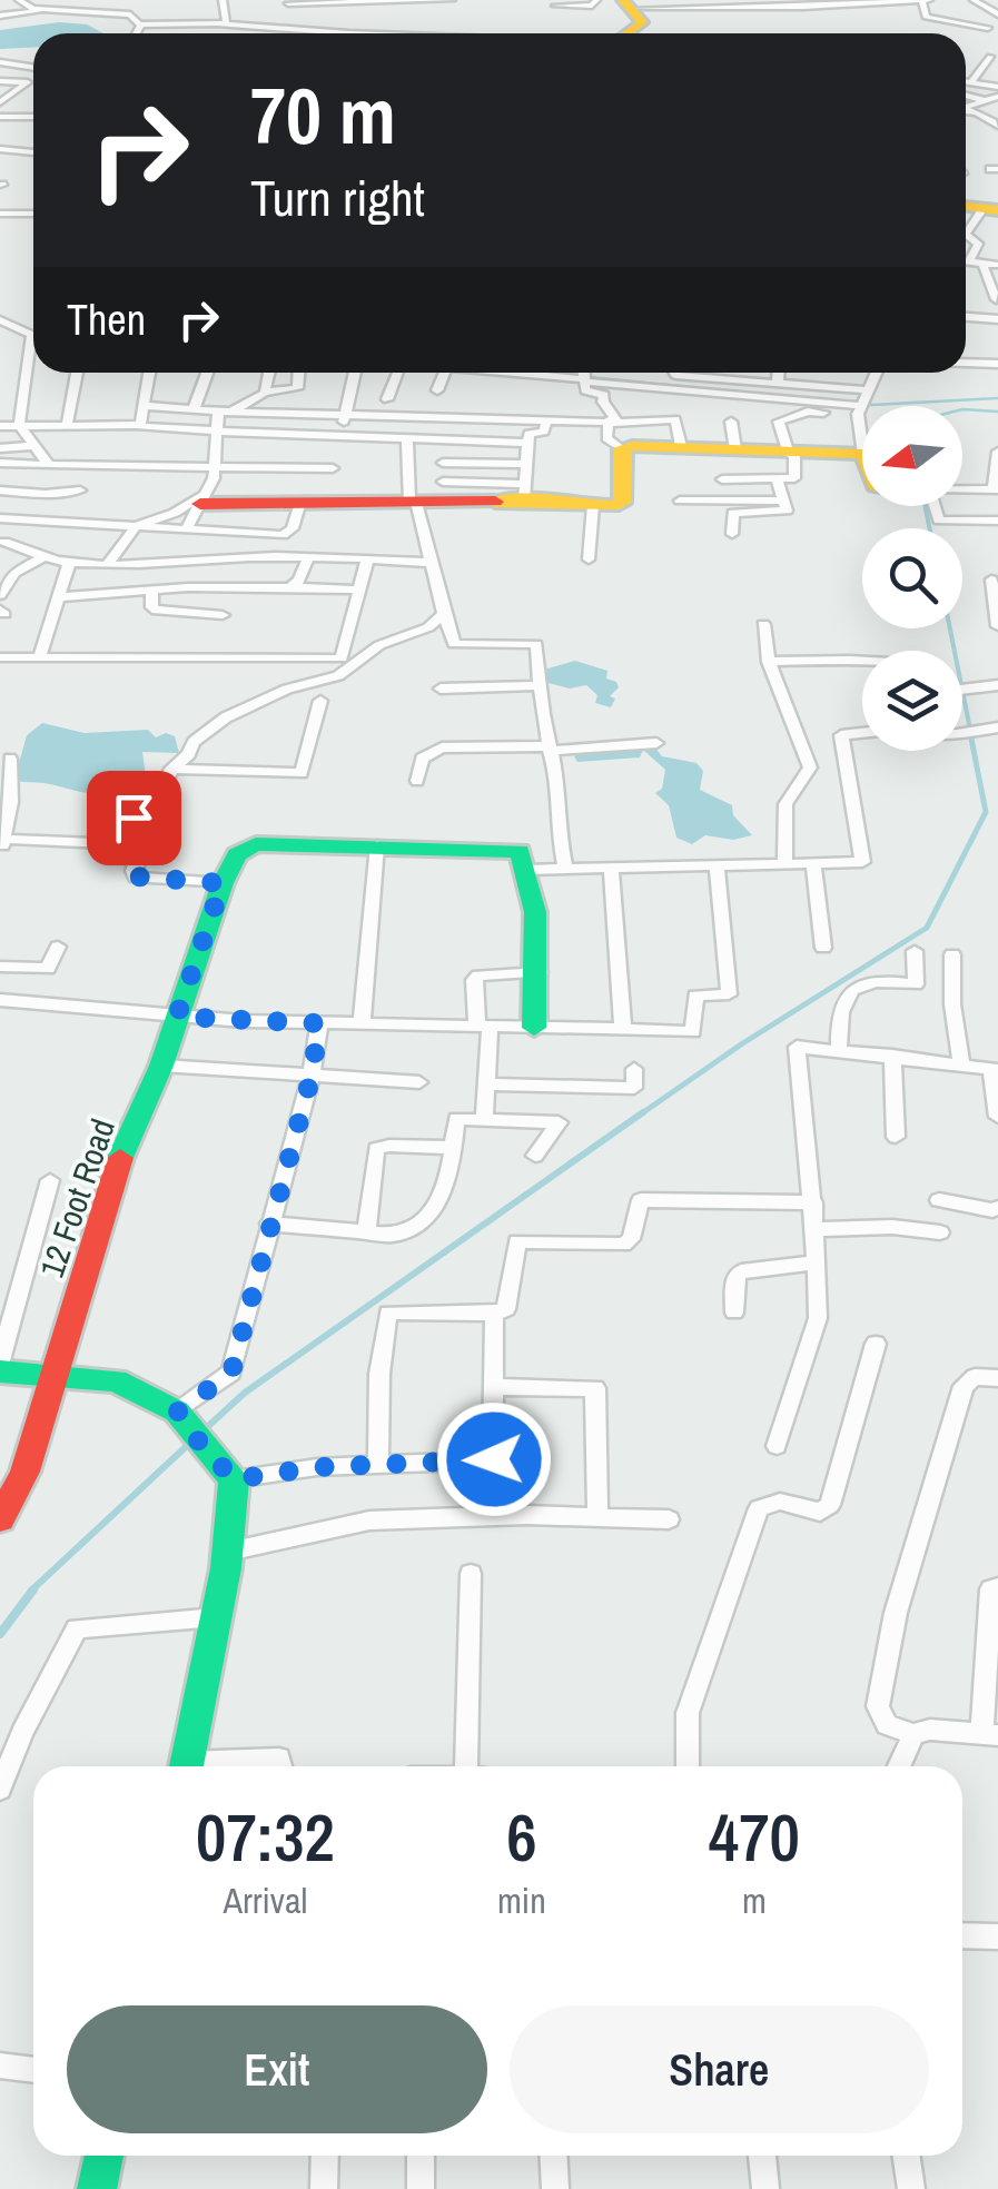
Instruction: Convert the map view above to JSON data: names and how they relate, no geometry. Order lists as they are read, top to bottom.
{
  "streets": {
    "street": ["12 Foot Road"]
  },
  "north": "left",
  "page": {
    "turn": ["70 m", "Turn right"],
    "then": "Then",
    "eta": [
      "07:32",
      "Arrival",
      "6",
      "min",
      "470",
      "m"
    ],
    "buttons": ["Exit", "Share"]
  }
}
